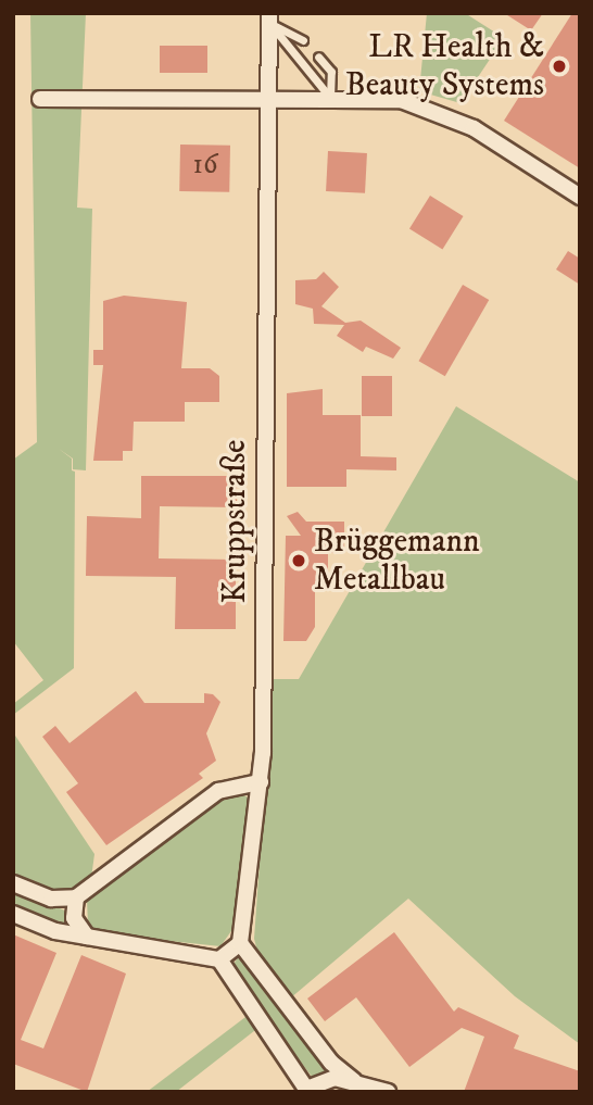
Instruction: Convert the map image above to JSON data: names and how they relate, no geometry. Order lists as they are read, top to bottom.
{
  "streets": {
    "street": ["Kruppstraße"]
  },
  "places": ["LR Health & Beauty Systems", "Brüggemann Metallbau"],
  "house_numbers": ["16"]
}
